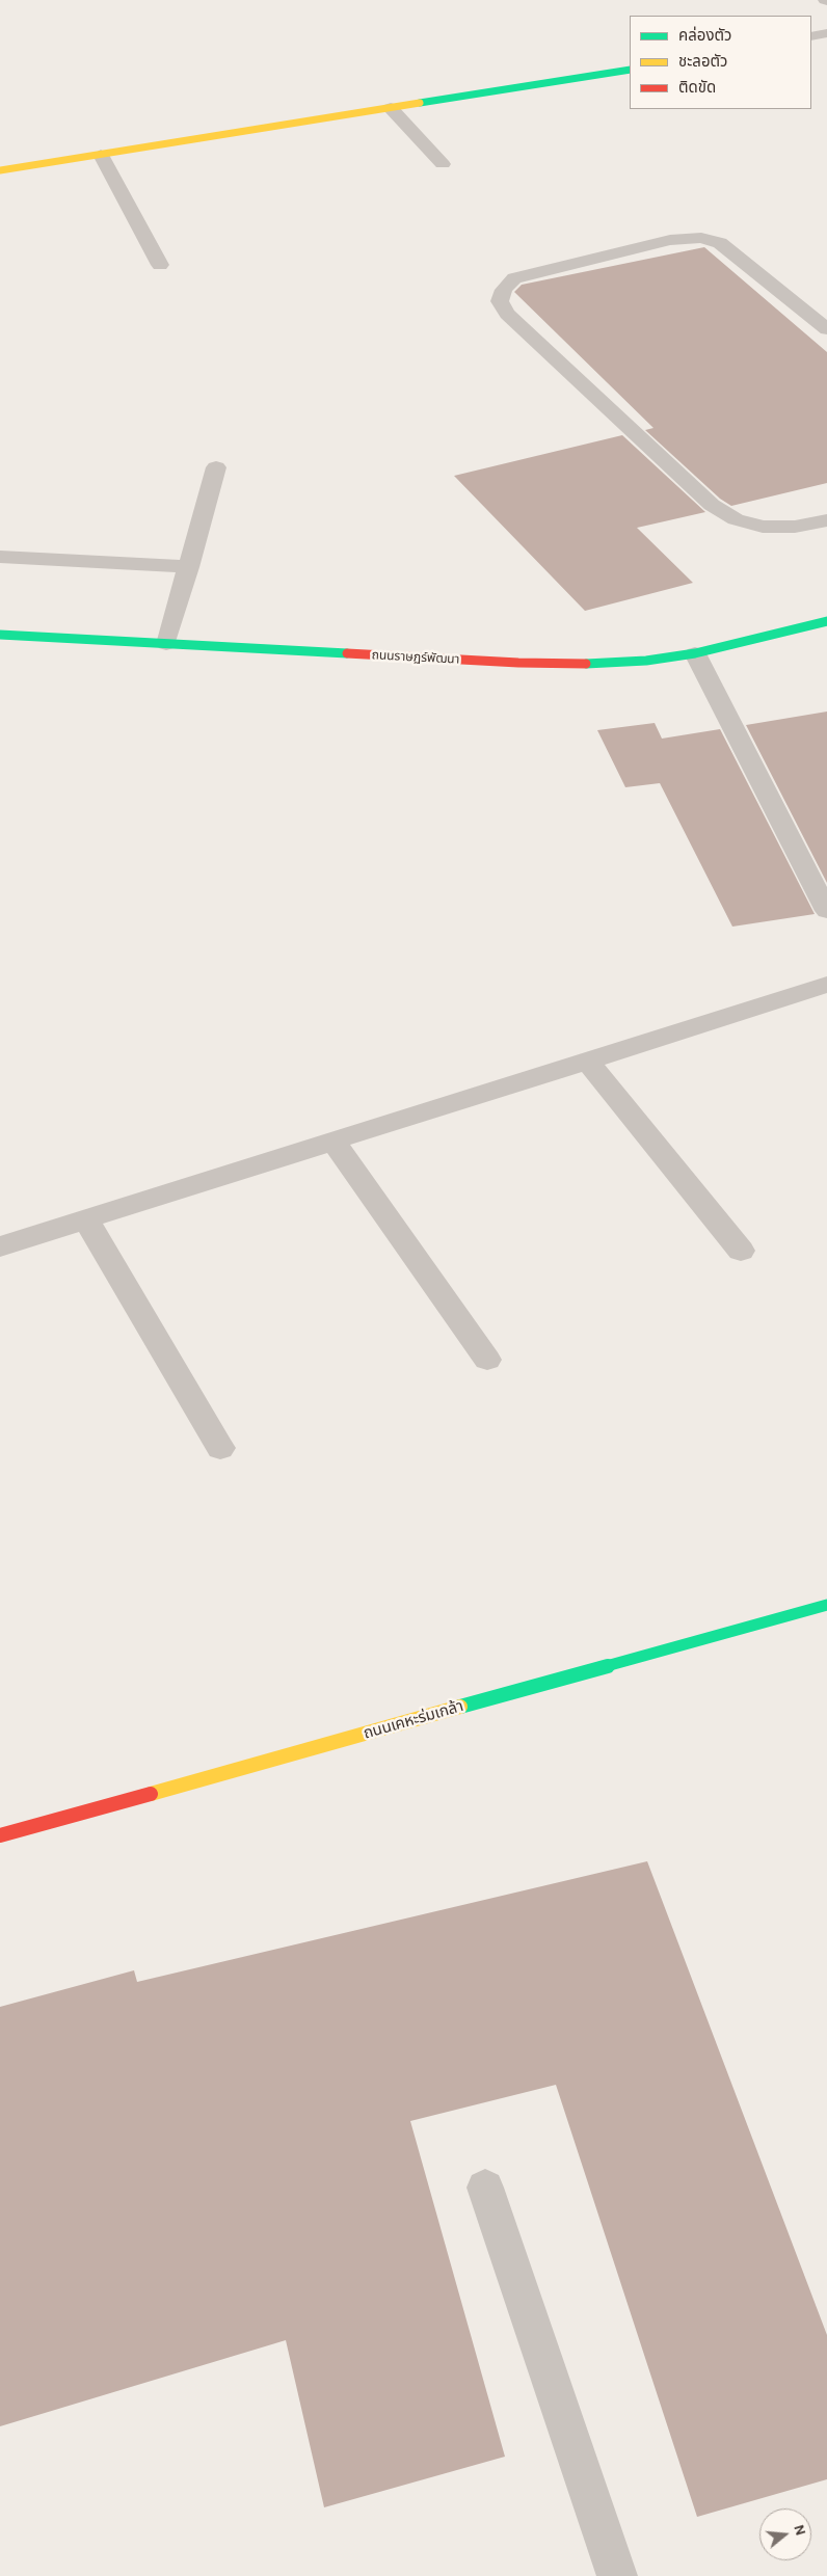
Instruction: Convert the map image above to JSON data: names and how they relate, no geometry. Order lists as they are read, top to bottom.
{
  "streets": {
    "street": ["ถนนราษฏร์พัฒนา", "ถนนเคหะร่มเกล้า"]
  },
  "legend": ["คล่องตัว", "ชะลอตัว", "ติดขัด"],
  "north": "right"
}
